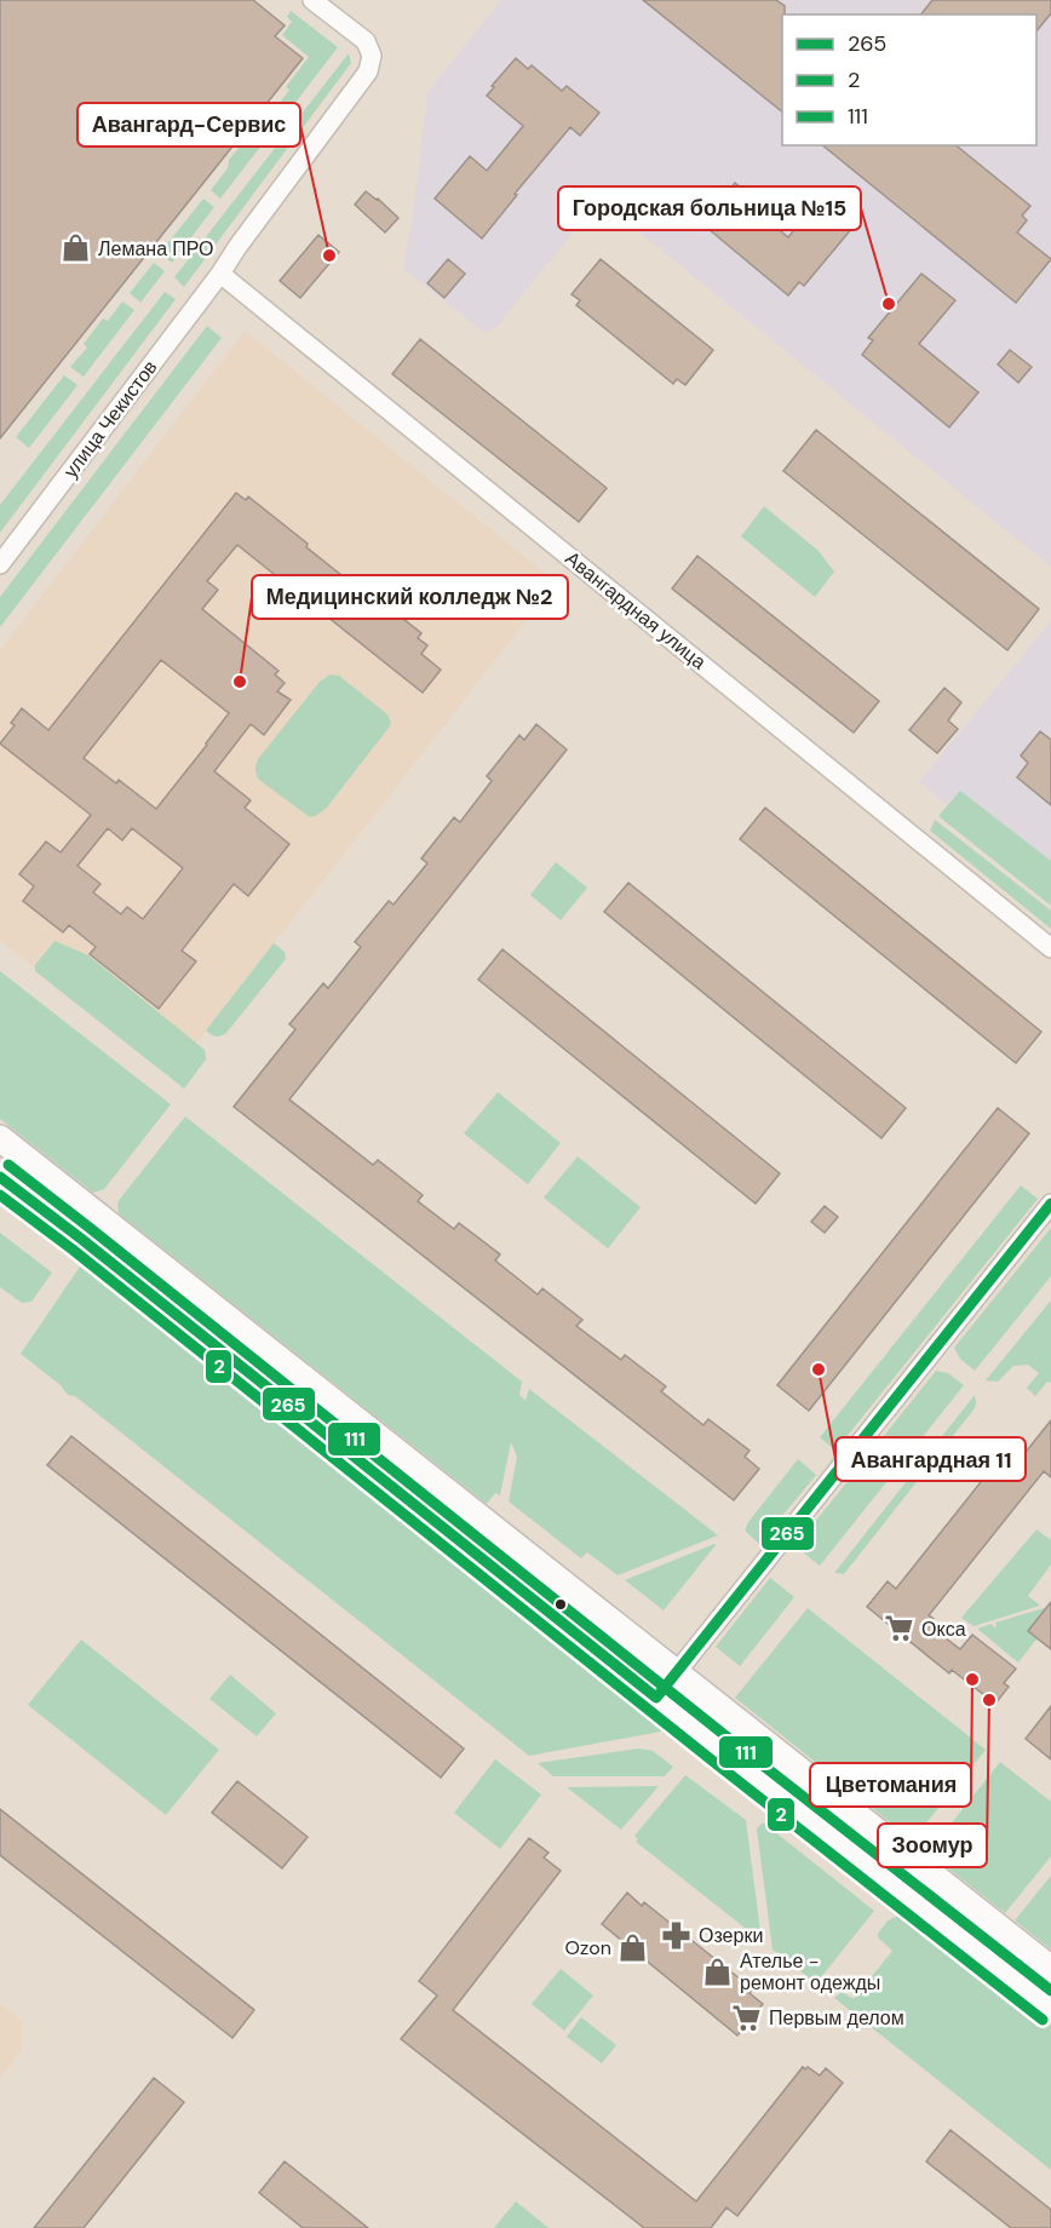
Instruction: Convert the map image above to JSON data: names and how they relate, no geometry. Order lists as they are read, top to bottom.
{
  "streets": {
    "street": ["улица Чекистов", "Авангардная улица"]
  },
  "crossings": [
    ["улица Чекистов", "Авангардная улица"]
  ],
  "places": {
    "shop": ["Лемана ПРО", "Ozon", "Ателье - ремонт одежды"],
    "other": [
      "Авангард-Сервис",
      "Городская больница №15",
      "Медицинский колледж №2",
      "Авангардная 11",
      "Цветомания",
      "Зоомур"
    ],
    "supermarket": ["Окса", "Первым делом"],
    "pharmacy": ["Озерки"]
  },
  "lines": ["transit line 111", "transit line 265", "transit line 2"],
  "legend": ["265", "2", "111"]
}
